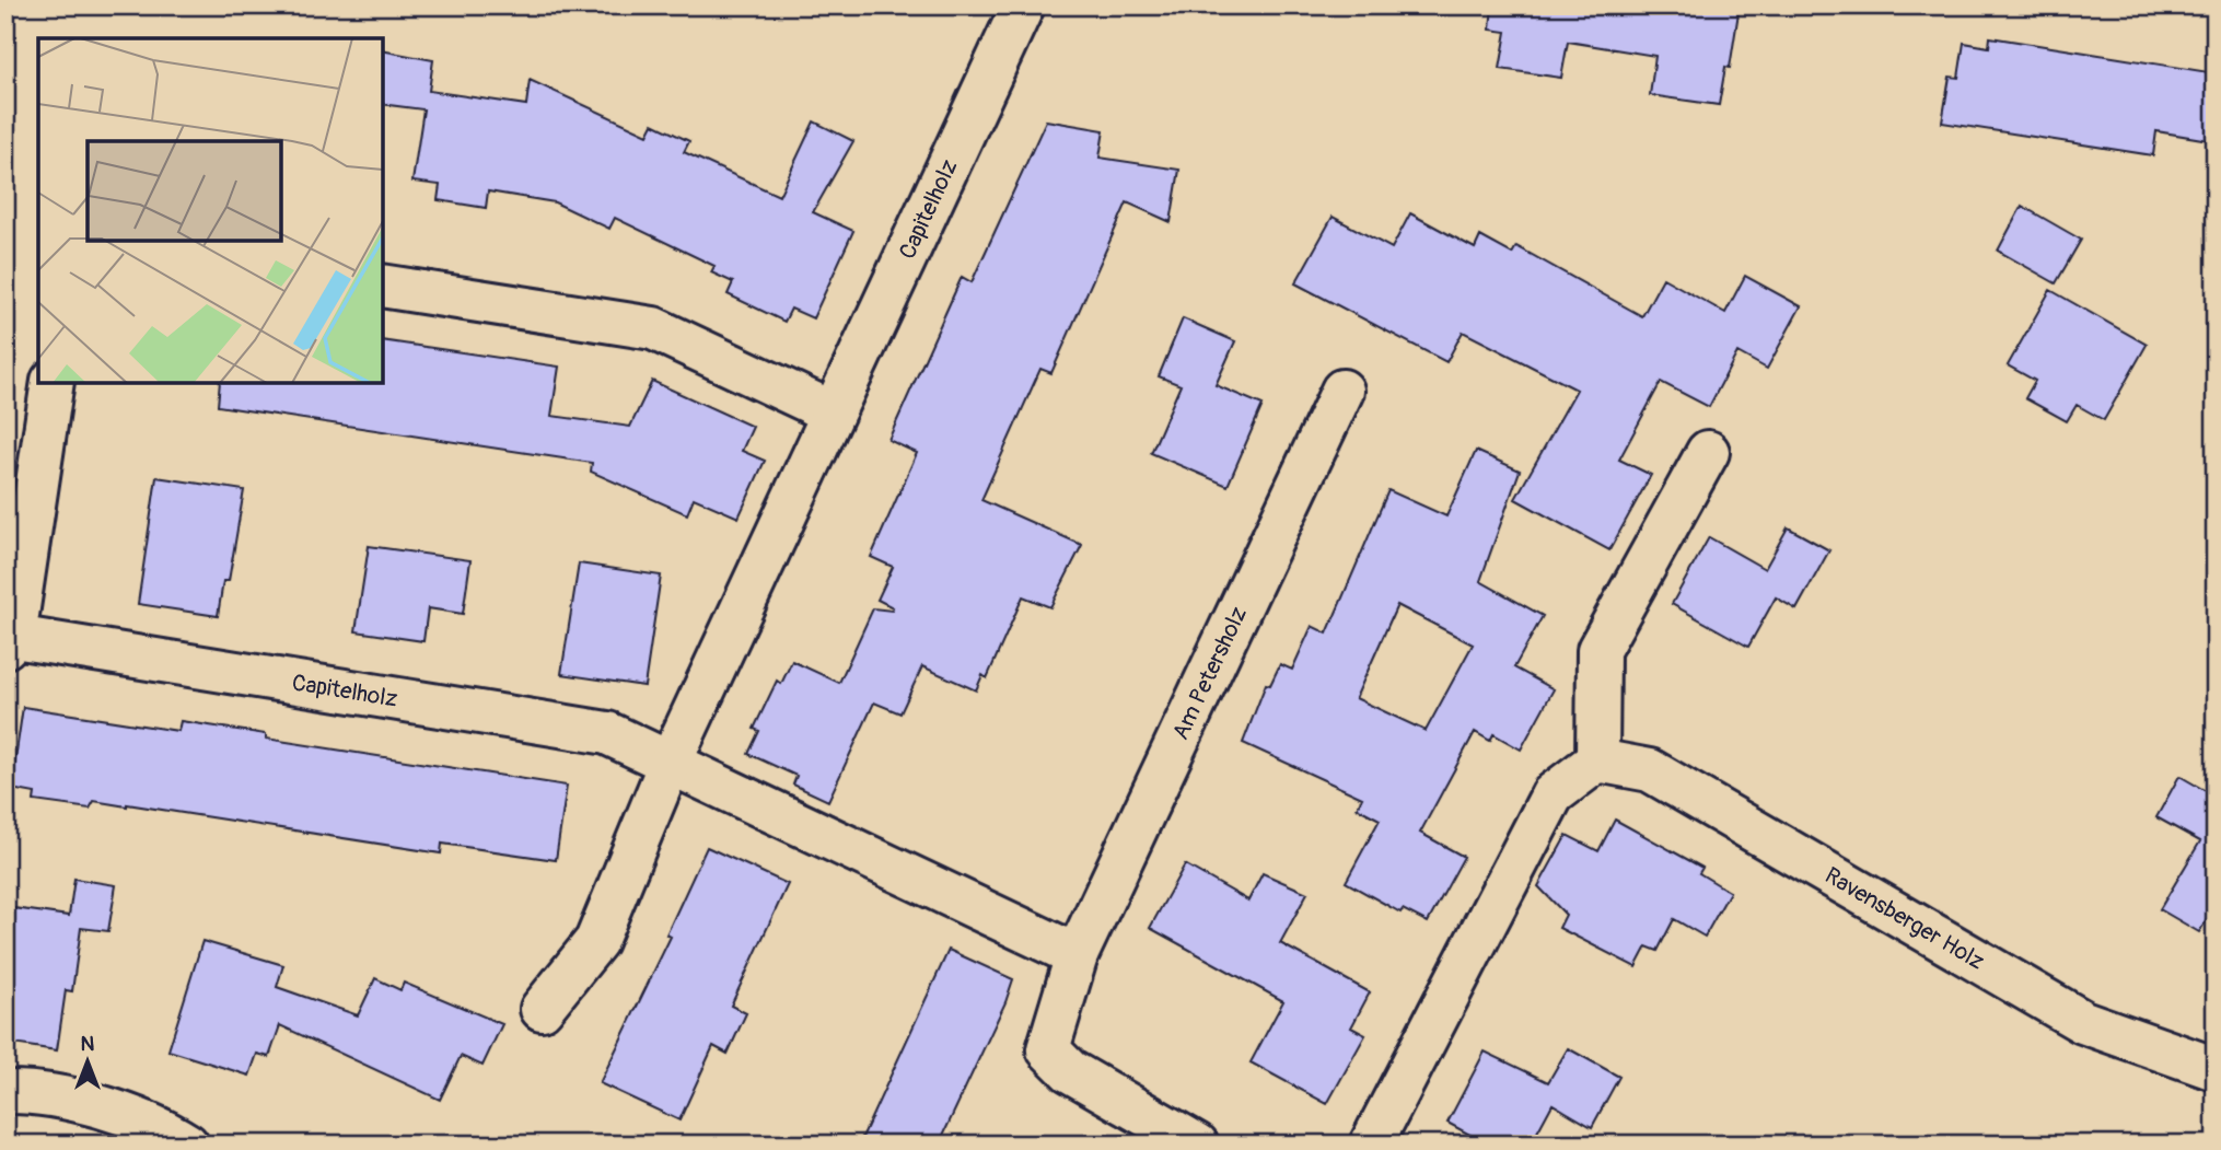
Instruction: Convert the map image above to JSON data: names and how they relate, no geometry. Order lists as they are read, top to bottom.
{
  "streets": {
    "street": ["Capitelholz", "Am Petersholz", "Ravensberger Holz"]
  },
  "north": "top"
}
